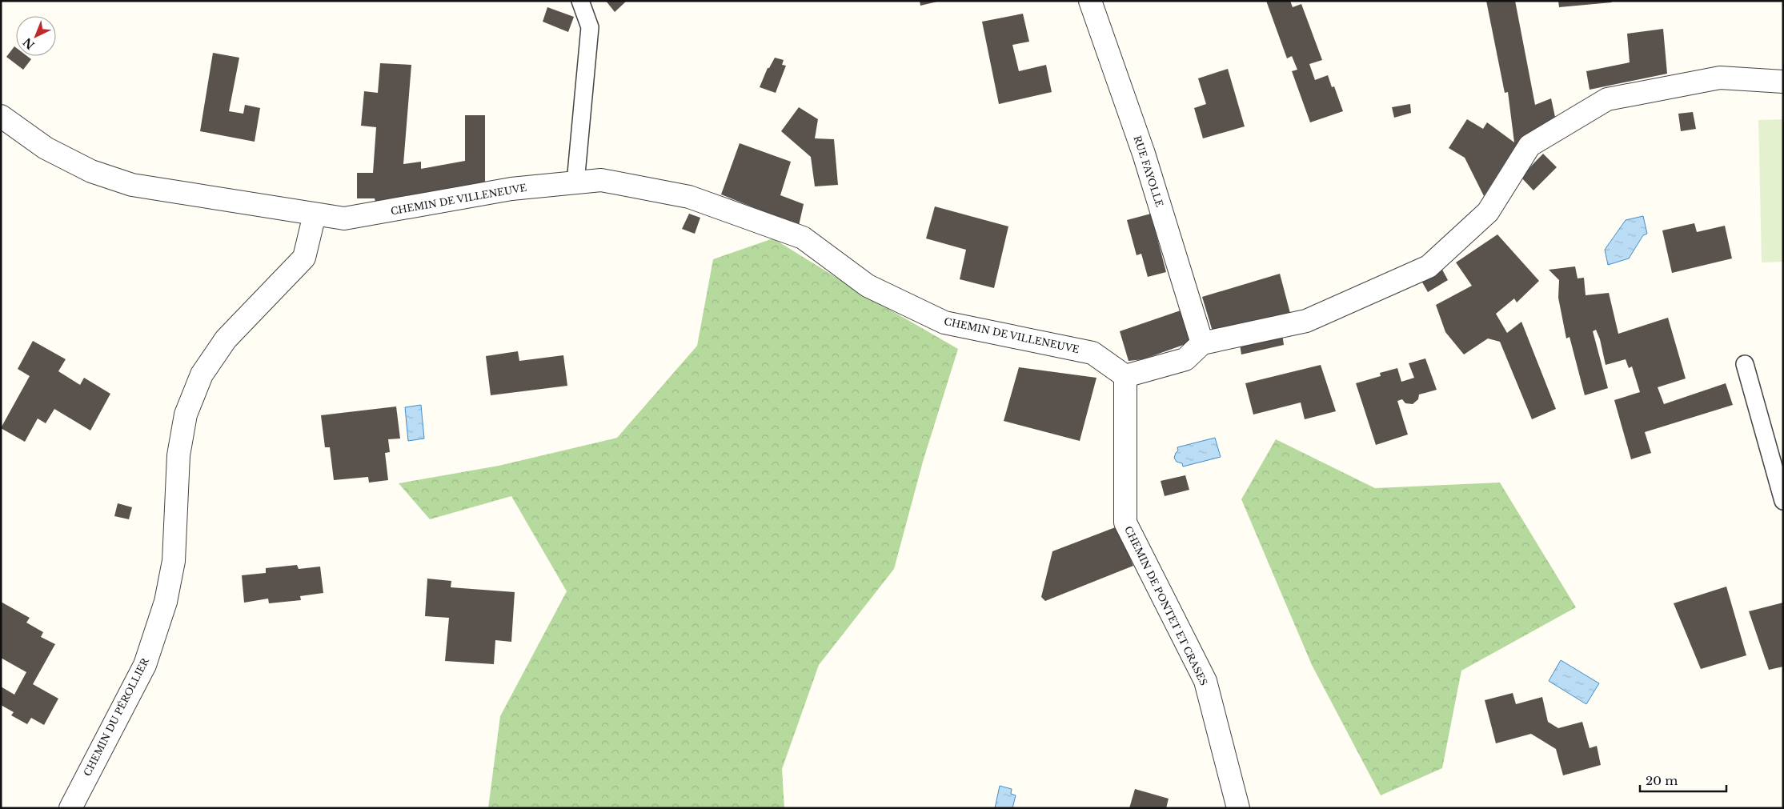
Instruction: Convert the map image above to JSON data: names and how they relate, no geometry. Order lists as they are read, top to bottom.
{
  "streets": {
    "street": [
      "RUE FAYOLLE",
      "CHEMIN DE VILLENEUVE",
      "CHEMIN DE PONTET ET CRASES",
      "CHEMIN DU PÉROLLIER"
    ]
  },
  "crossings": [
    ["CHEMIN DE VILLENEUVE", "CHEMIN DE PONTET ET CRASES"],
    ["CHEMIN DE VILLENEUVE", "CHEMIN DU PÉROLLIER"]
  ],
  "scale_bar": "20 m",
  "north": "bottom left"
}
